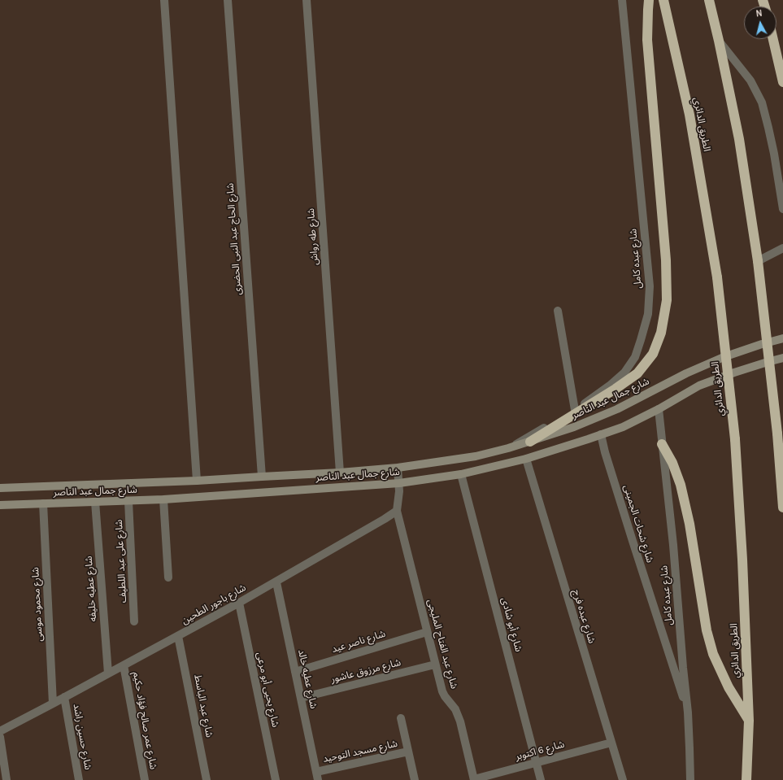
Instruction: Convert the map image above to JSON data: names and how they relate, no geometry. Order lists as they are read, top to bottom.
{
  "streets": {
    "highway": ["الطريق الدائري"],
    "street": [
      "شارع طه رواش",
      "شارع الحاج عبد النبى الحضرى",
      "شارع عبده كامل",
      "شارع جمال عبد الناصر",
      "شارع شحات الجمينى",
      "شارع على عبد اللطيف",
      "شارع عطيه خليفه",
      "شارع محمود موسى",
      "شارع باجور الطحين",
      "شارع عبده فرج",
      "شارع أبو شادى",
      "شارع ناصر عيد",
      "شارع عبد الفتاح المليجى",
      "شارع مرزوق عاشور",
      "شارع عطيه خالد",
      "شارع يحيى أبو مرعى",
      "شارع عبد الباسط",
      "شارع عمر صالح فؤاد حكيم",
      "شارع حسين راشد",
      "شارع 6 اكتوبر",
      "شارع مسجد التوحيد"
    ]
  },
  "crossings": [
    ["شارع طه رواش", "شارع جمال عبد الناصر"],
    ["شارع الحاج عبد النبى الحضرى", "شارع جمال عبد الناصر"],
    ["شارع عبده كامل", "شارع جمال عبد الناصر"],
    ["شارع عبده كامل", "شارع شحات الجمينى"],
    ["شارع جمال عبد الناصر", "شارع شحات الجمينى"],
    ["شارع جمال عبد الناصر", "شارع على عبد اللطيف"],
    ["شارع جمال عبد الناصر", "شارع عطيه خليفه"],
    ["شارع جمال عبد الناصر", "شارع محمود موسى"],
    ["شارع جمال عبد الناصر", "شارع عبده فرج"],
    ["شارع جمال عبد الناصر", "شارع أبو شادى"],
    ["شارع عطيه خليفه", "شارع باجور الطحين"],
    ["شارع محمود موسى", "شارع باجور الطحين"],
    ["شارع باجور الطحين", "شارع عبد الفتاح المليجى"],
    ["شارع باجور الطحين", "شارع عطيه خالد"],
    ["شارع باجور الطحين", "شارع يحيى أبو مرعى"],
    ["شارع باجور الطحين", "شارع عبد الباسط"],
    ["شارع باجور الطحين", "شارع عمر صالح فؤاد حكيم"],
    ["شارع باجور الطحين", "شارع حسين راشد"],
    ["شارع عبده فرج", "شارع 6 اكتوبر"],
    ["شارع أبو شادى", "شارع 6 اكتوبر"],
    ["شارع ناصر عيد", "شارع عبد الفتاح المليجى"],
    ["شارع ناصر عيد", "شارع عطيه خالد"],
    ["شارع عبد الفتاح المليجى", "شارع مرزوق عاشور"],
    ["شارع عبد الفتاح المليجى", "شارع 6 اكتوبر"],
    ["شارع مرزوق عاشور", "شارع عطيه خالد"],
    ["شارع عطيه خالد", "شارع مسجد التوحيد"]
  ],
  "north": "top"
}
